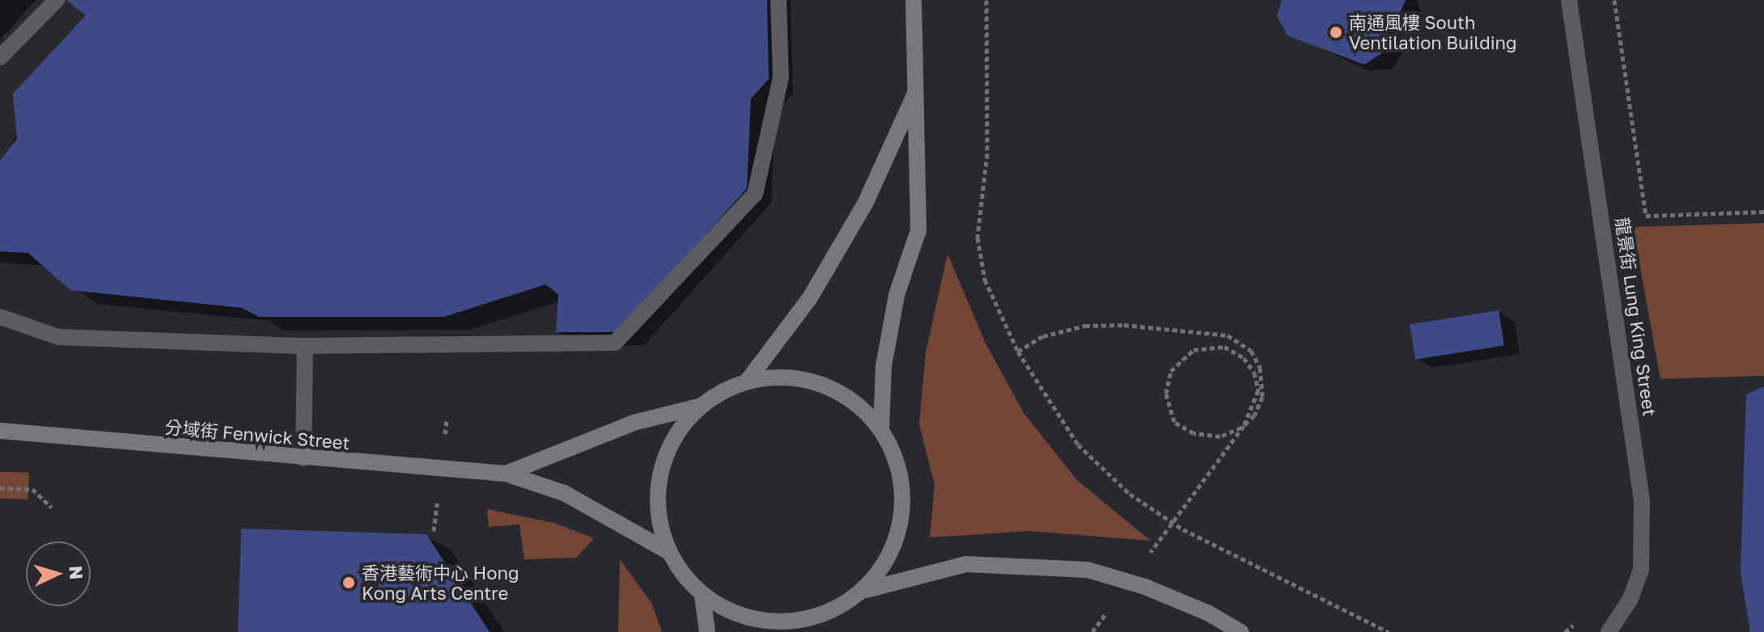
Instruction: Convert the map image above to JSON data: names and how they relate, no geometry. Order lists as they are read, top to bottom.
{
  "streets": {
    "main road": ["分域街 Fenwick Street"],
    "street": ["龍景街 Lung King Street"]
  },
  "places": ["南通風樓 South Ventilation Building", "香港藝術中心 Hong Kong Arts Centre"],
  "north": "right"
}
